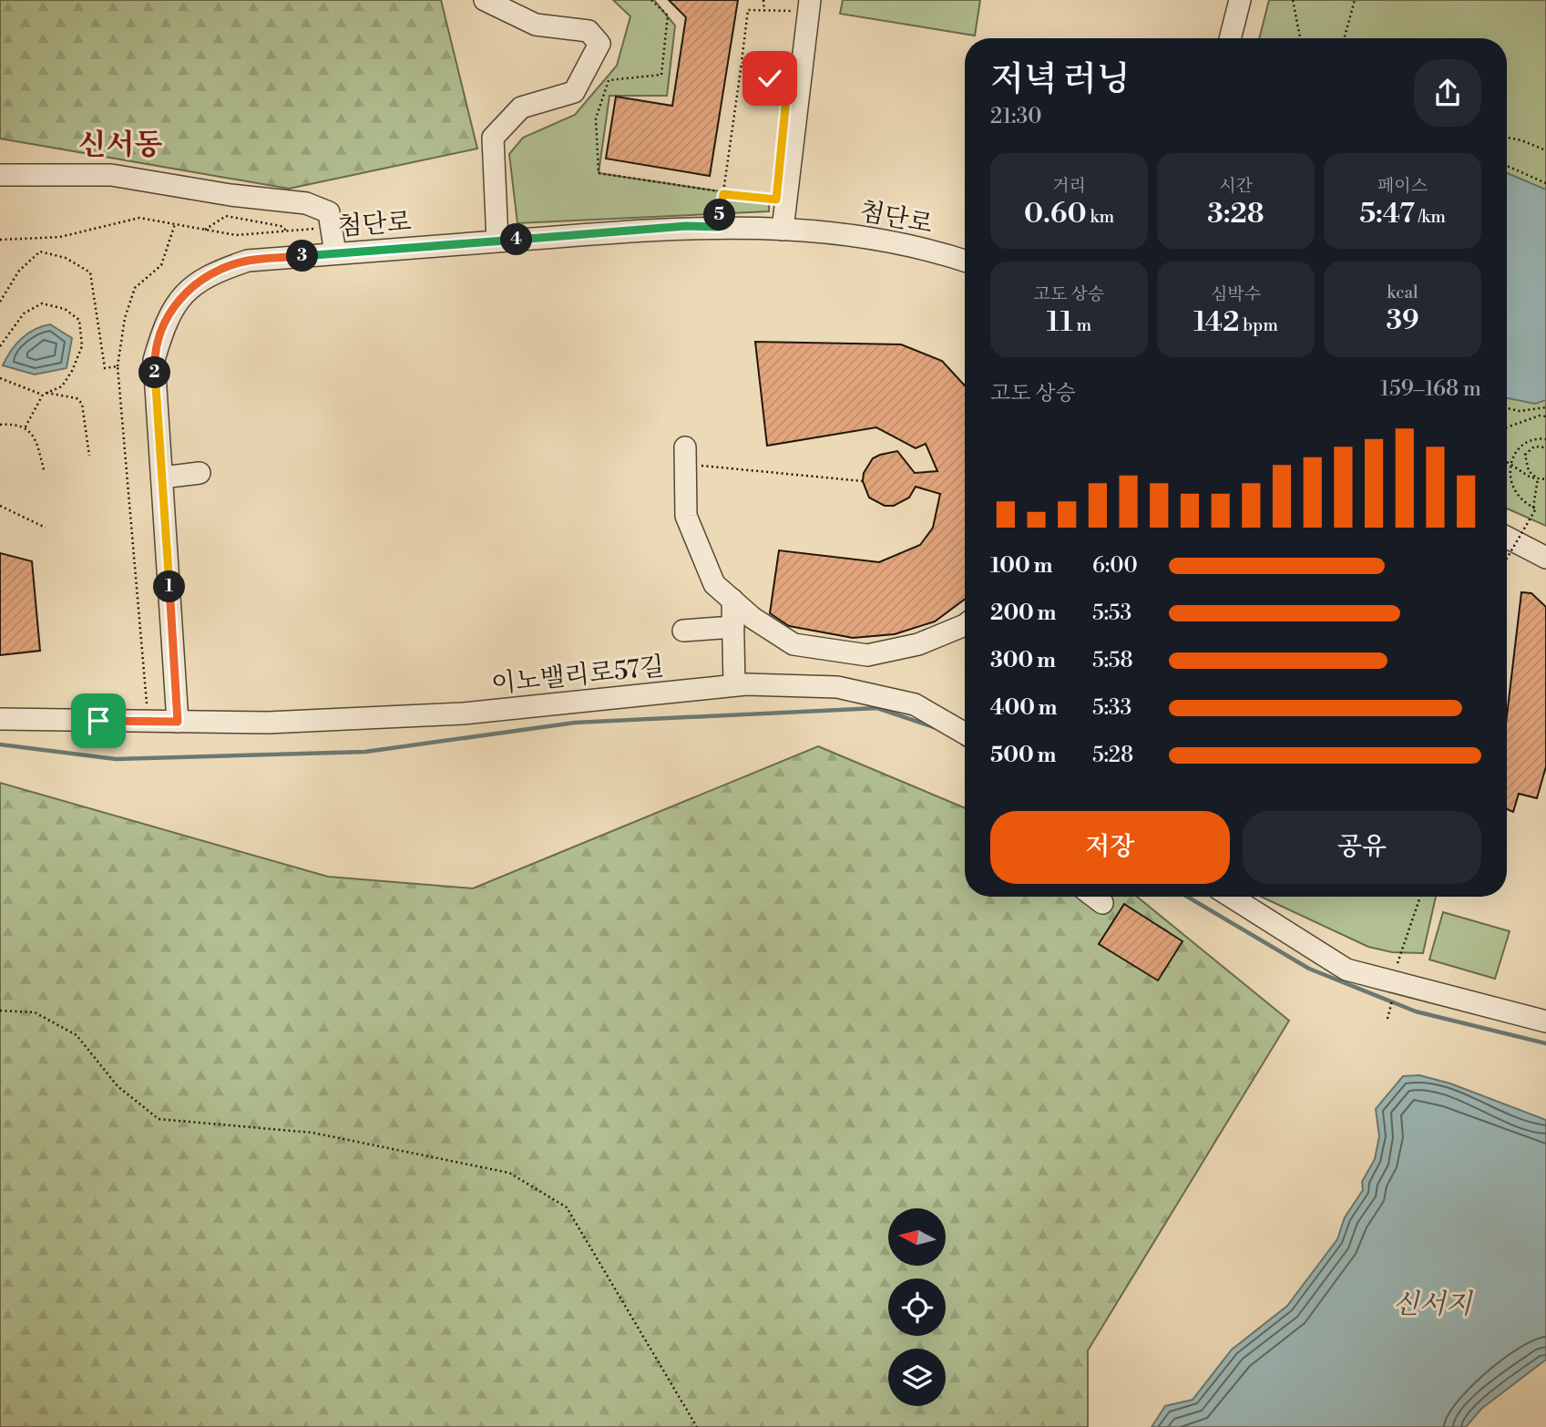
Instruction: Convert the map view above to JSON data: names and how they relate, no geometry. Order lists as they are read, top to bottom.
{
  "streets": {
    "street": ["첨단로", "이노밸리로57길"]
  },
  "crossings": [
    ["첨단로", "이노밸리로57길"]
  ],
  "districts": ["신서동"],
  "water": ["신서지"],
  "north": "left",
  "page": {
    "heading": ["저녁 러닝", "21:30"],
    "stats": [
      ["거리", "0.60 km"],
      ["시간", "3:28"],
      ["페이스", "5:47 /km"],
      ["고도 상승", "11 m"],
      ["심박수", "142 bpm"],
      ["kcal", "39"]
    ],
    "pins": [
      "5",
      "4",
      "3",
      "2",
      "1"
    ],
    "chart": ["고도 상승", "159–168 m"],
    "list": [
      {
        "name": "100 m",
        "note": "6:00"
      },
      {
        "name": "200 m",
        "note": "5:53"
      },
      {
        "name": "300 m",
        "note": "5:58"
      },
      {
        "name": "400 m",
        "note": "5:33"
      },
      {
        "name": "500 m",
        "note": "5:28"
      }
    ],
    "buttons": ["저장", "공유"]
  }
}
